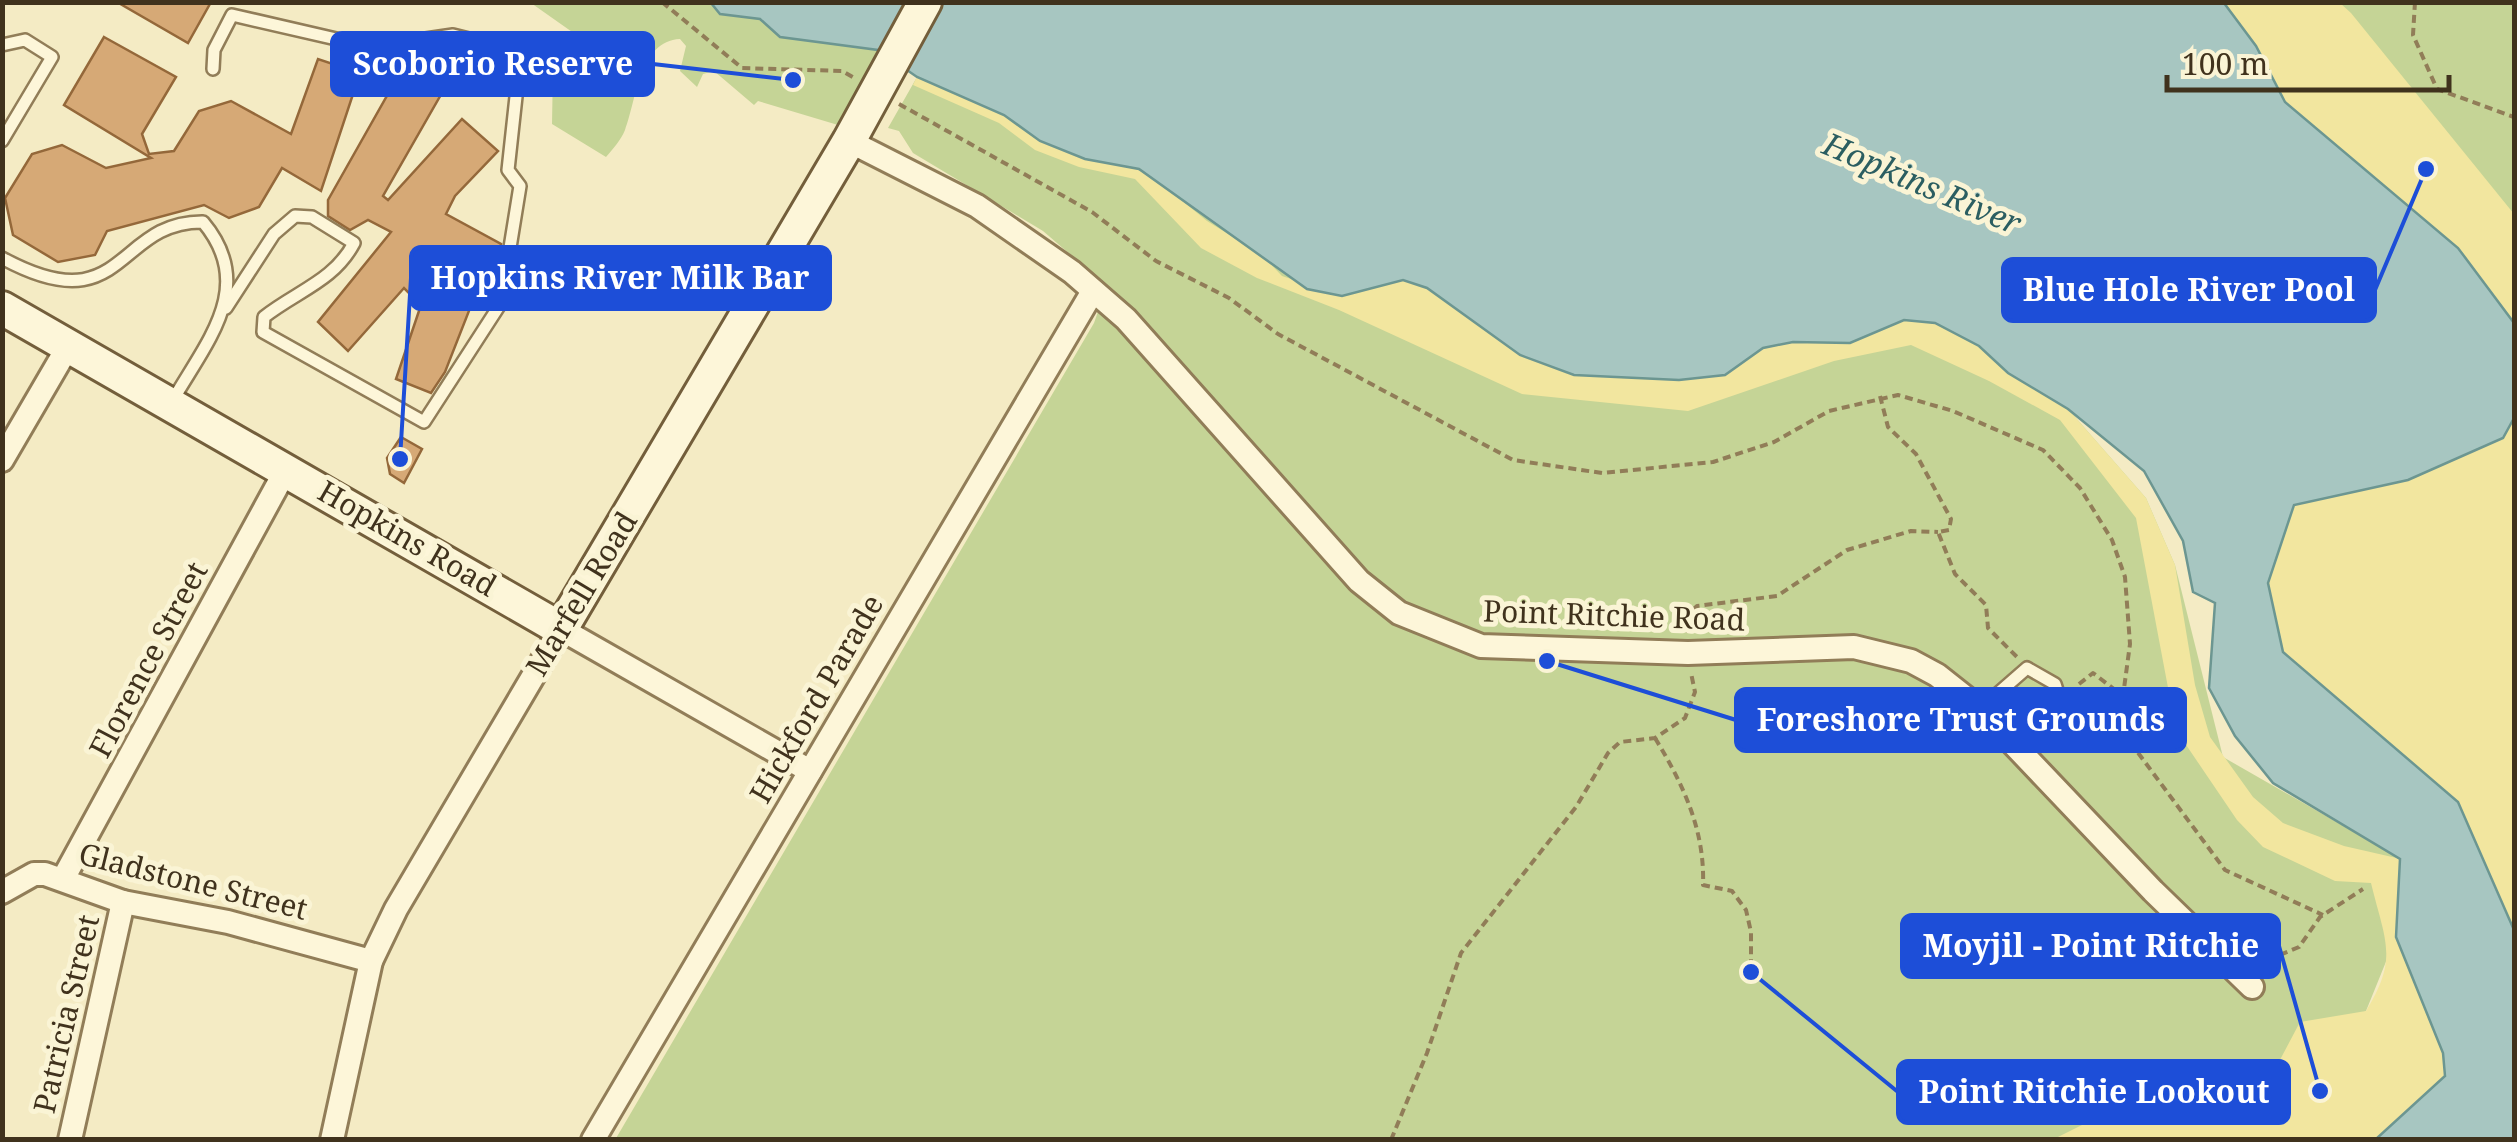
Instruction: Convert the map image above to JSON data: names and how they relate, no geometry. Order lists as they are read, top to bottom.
{
  "streets": {
    "street": [
      "Hopkins Road",
      "Marfell Road",
      "Point Ritchie Road",
      "Florence Street",
      "Hickford Parade",
      "Gladstone Street",
      "Patricia Street"
    ]
  },
  "crossings": [
    ["Hopkins Road", "Marfell Road"],
    ["Hopkins Road", "Florence Street"],
    ["Hopkins Road", "Hickford Parade"],
    ["Marfell Road", "Point Ritchie Road"],
    ["Marfell Road", "Gladstone Street"],
    ["Point Ritchie Road", "Hickford Parade"],
    ["Florence Street", "Gladstone Street"],
    ["Gladstone Street", "Patricia Street"]
  ],
  "water": ["Hopkins River"],
  "places": [
    "Scoborio Reserve",
    "Blue Hole River Pool",
    "Hopkins River Milk Bar",
    "Foreshore Trust Grounds",
    "Point Ritchie Lookout",
    "Moyjil - Point Ritchie"
  ],
  "scale_bar": "100 m"
}
